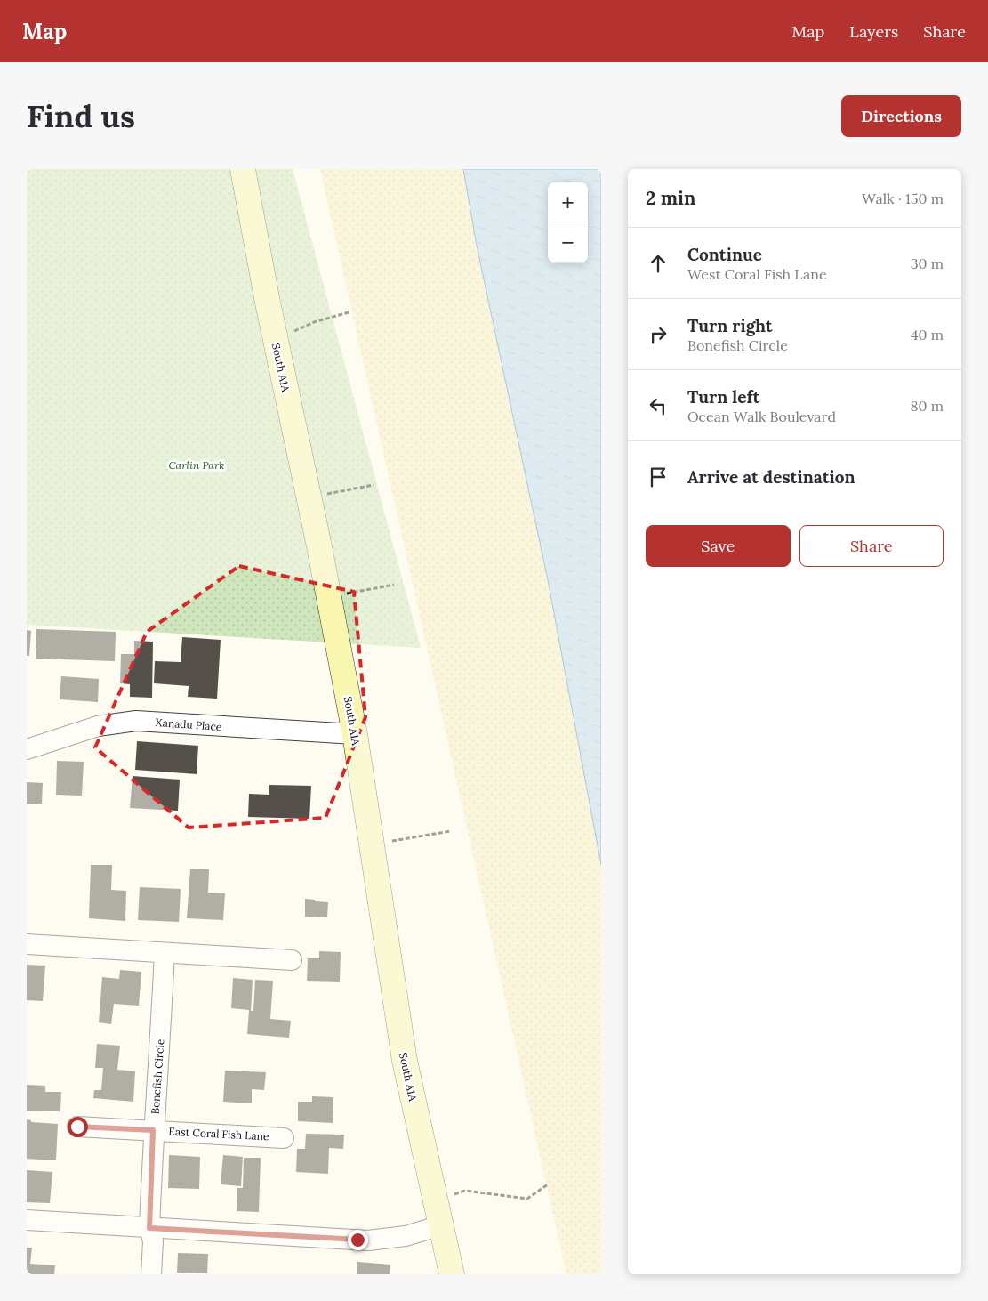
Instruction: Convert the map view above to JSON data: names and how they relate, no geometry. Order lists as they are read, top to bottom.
{
  "streets": {
    "street": [
      "South A1A",
      "Xanadu Place",
      "Bonefish Circle",
      "East Coral Fish Lane"
    ]
  },
  "crossings": [
    ["South A1A", "Xanadu Place"],
    ["Bonefish Circle", "East Coral Fish Lane"]
  ],
  "parks": ["Carlin Park"],
  "page": {
    "header": "Map",
    "nav": ["Map", "Layers", "Share"],
    "buttons": [
      "Directions",
      ["Save", "Share"]
    ],
    "title": "Find us",
    "heading": ["2 min", "Walk · 150 m"],
    "map_buttons": ["+", "−"],
    "list": [
      ["Continue", "West Coral Fish Lane", "30 m"],
      ["Turn right", "Bonefish Circle", "40 m"],
      ["Turn left", "Ocean Walk Boulevard", "80 m"],
      "Arrive at destination"
    ]
  }
}
